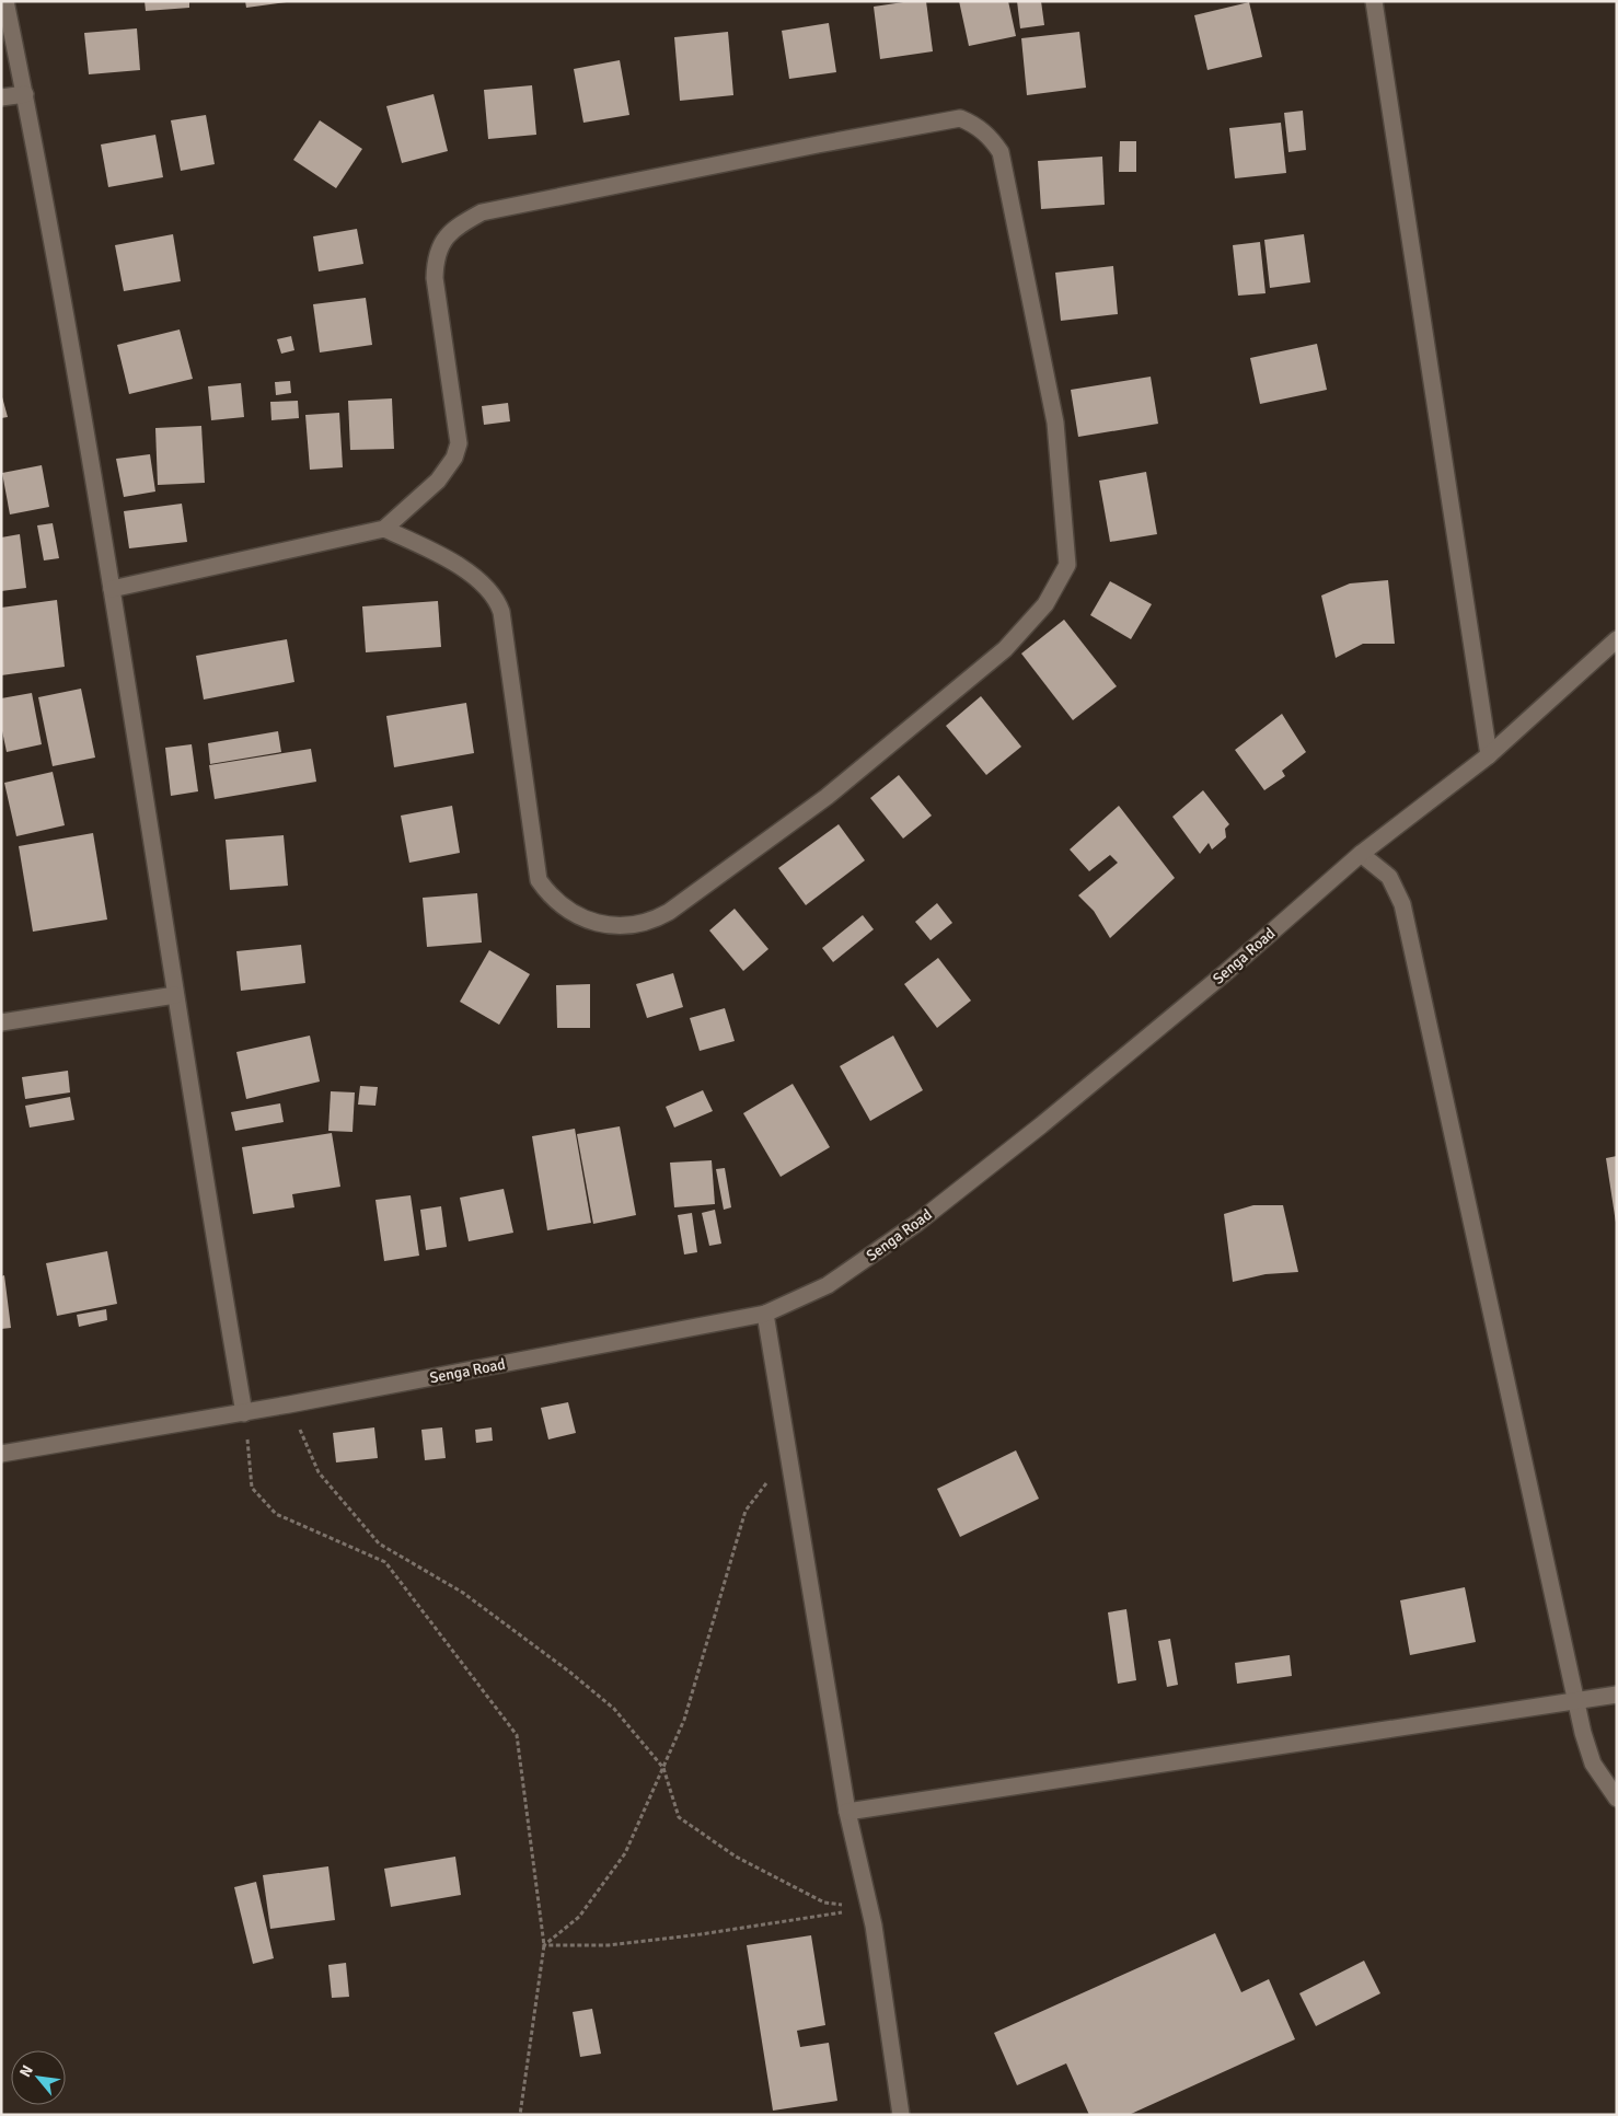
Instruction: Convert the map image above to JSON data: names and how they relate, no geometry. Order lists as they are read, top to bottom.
{
  "streets": {
    "street": ["Senga Road"]
  },
  "north": "top left"
}
